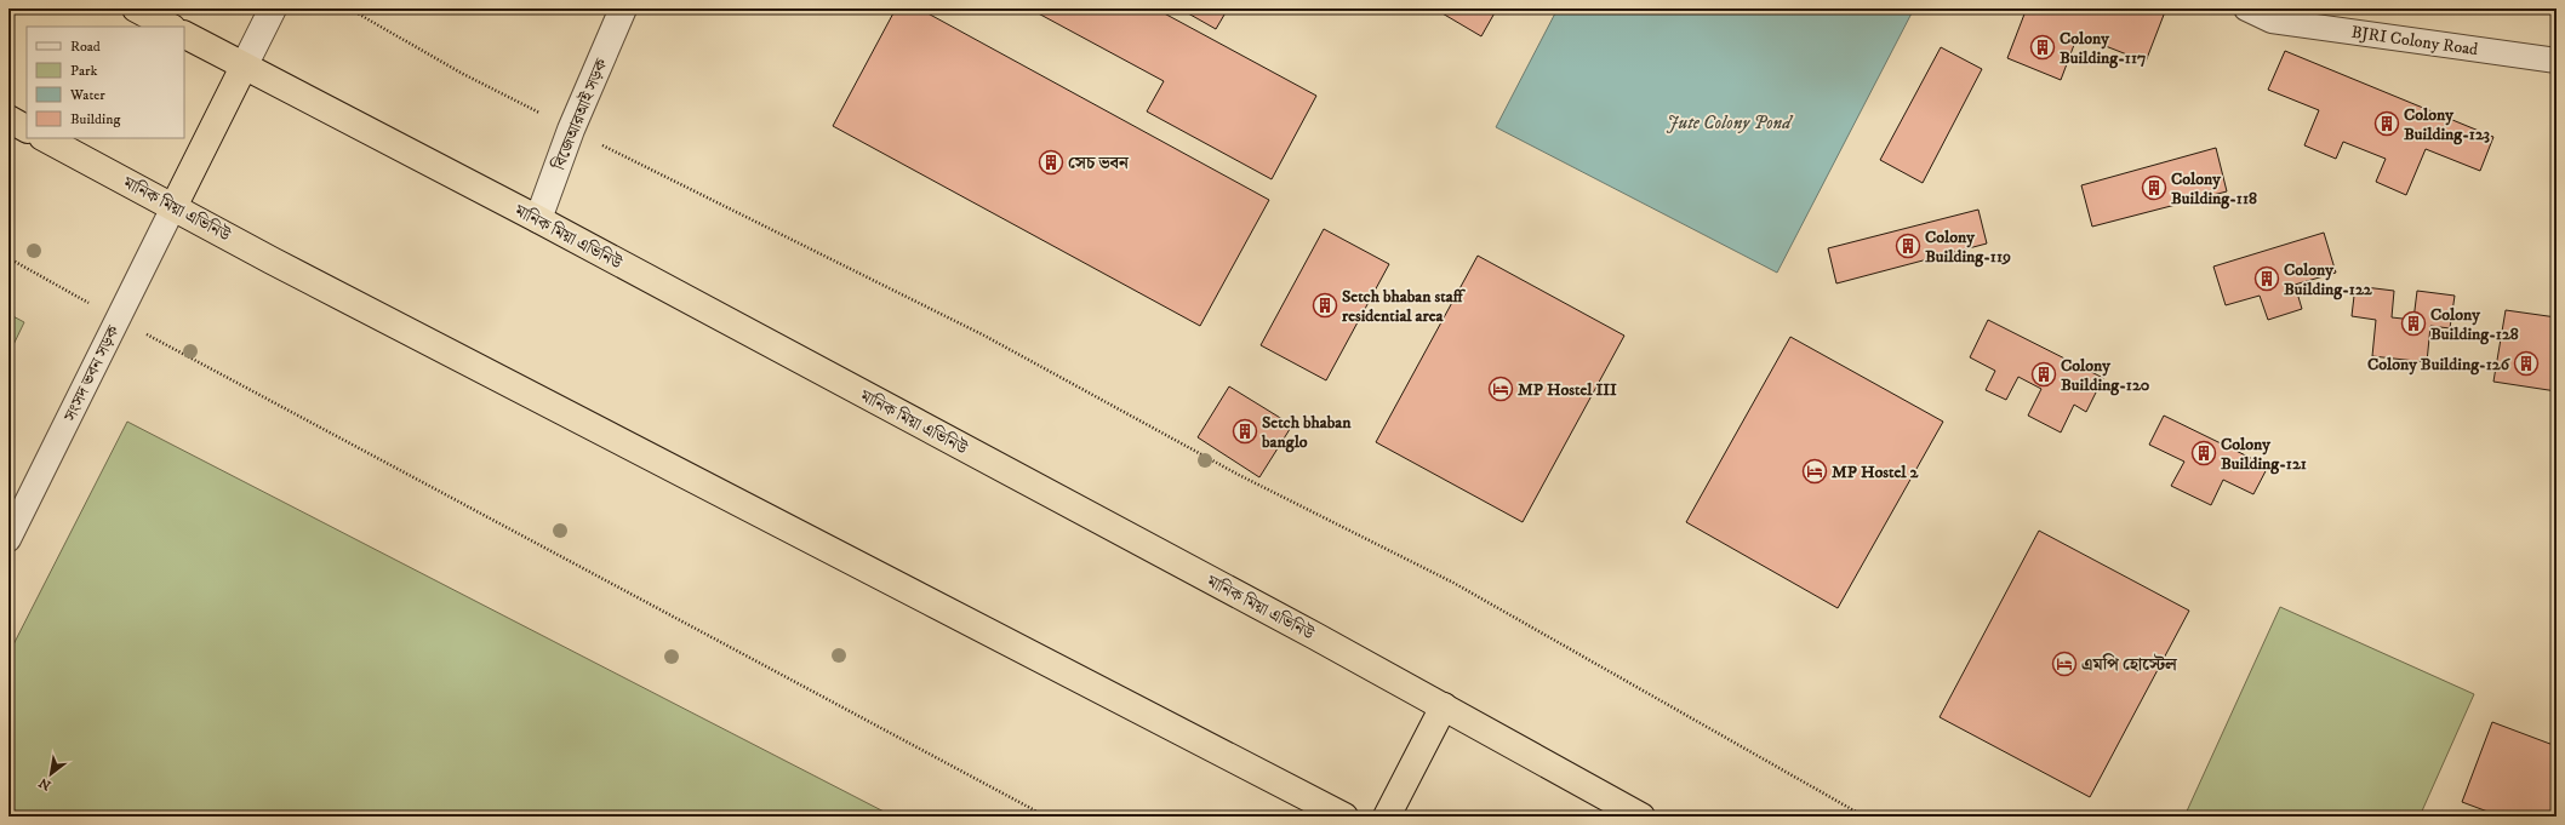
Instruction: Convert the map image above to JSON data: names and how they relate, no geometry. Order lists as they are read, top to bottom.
{
  "streets": {
    "highway": ["মানিক মিয়া এভিনিউ"],
    "street": ["বিজেআরআই সড়ক"],
    "lane": ["BJRI Colony Road", "সংসদ ভবন সড়ক"]
  },
  "crossings": [
    ["বিজেআরআই সড়ক", "মানিক মিয়া এভিনিউ"],
    ["মানিক মিয়া এভিনিউ", "সংসদ ভবন সড়ক"]
  ],
  "water": ["Jute Colony Pond"],
  "places": {
    "building": [
      "Colony Building-117",
      "Colony Building-123",
      "সেচ ভবন",
      "Colony Building-118",
      "Colony Building-119",
      "Colony Building-122",
      "Setch bhaban staff residential area",
      "Colony Building-128",
      "Colony Building-126",
      "Colony Building-120",
      "Setch bhaban banglo",
      "Colony Building-121"
    ],
    "hotel": ["MP Hostel III", "MP Hostel 2", "এমপি হোস্টেল"]
  },
  "legend": [
    "Road",
    "Park",
    "Water",
    "Building"
  ],
  "north": "bottom left"
}
